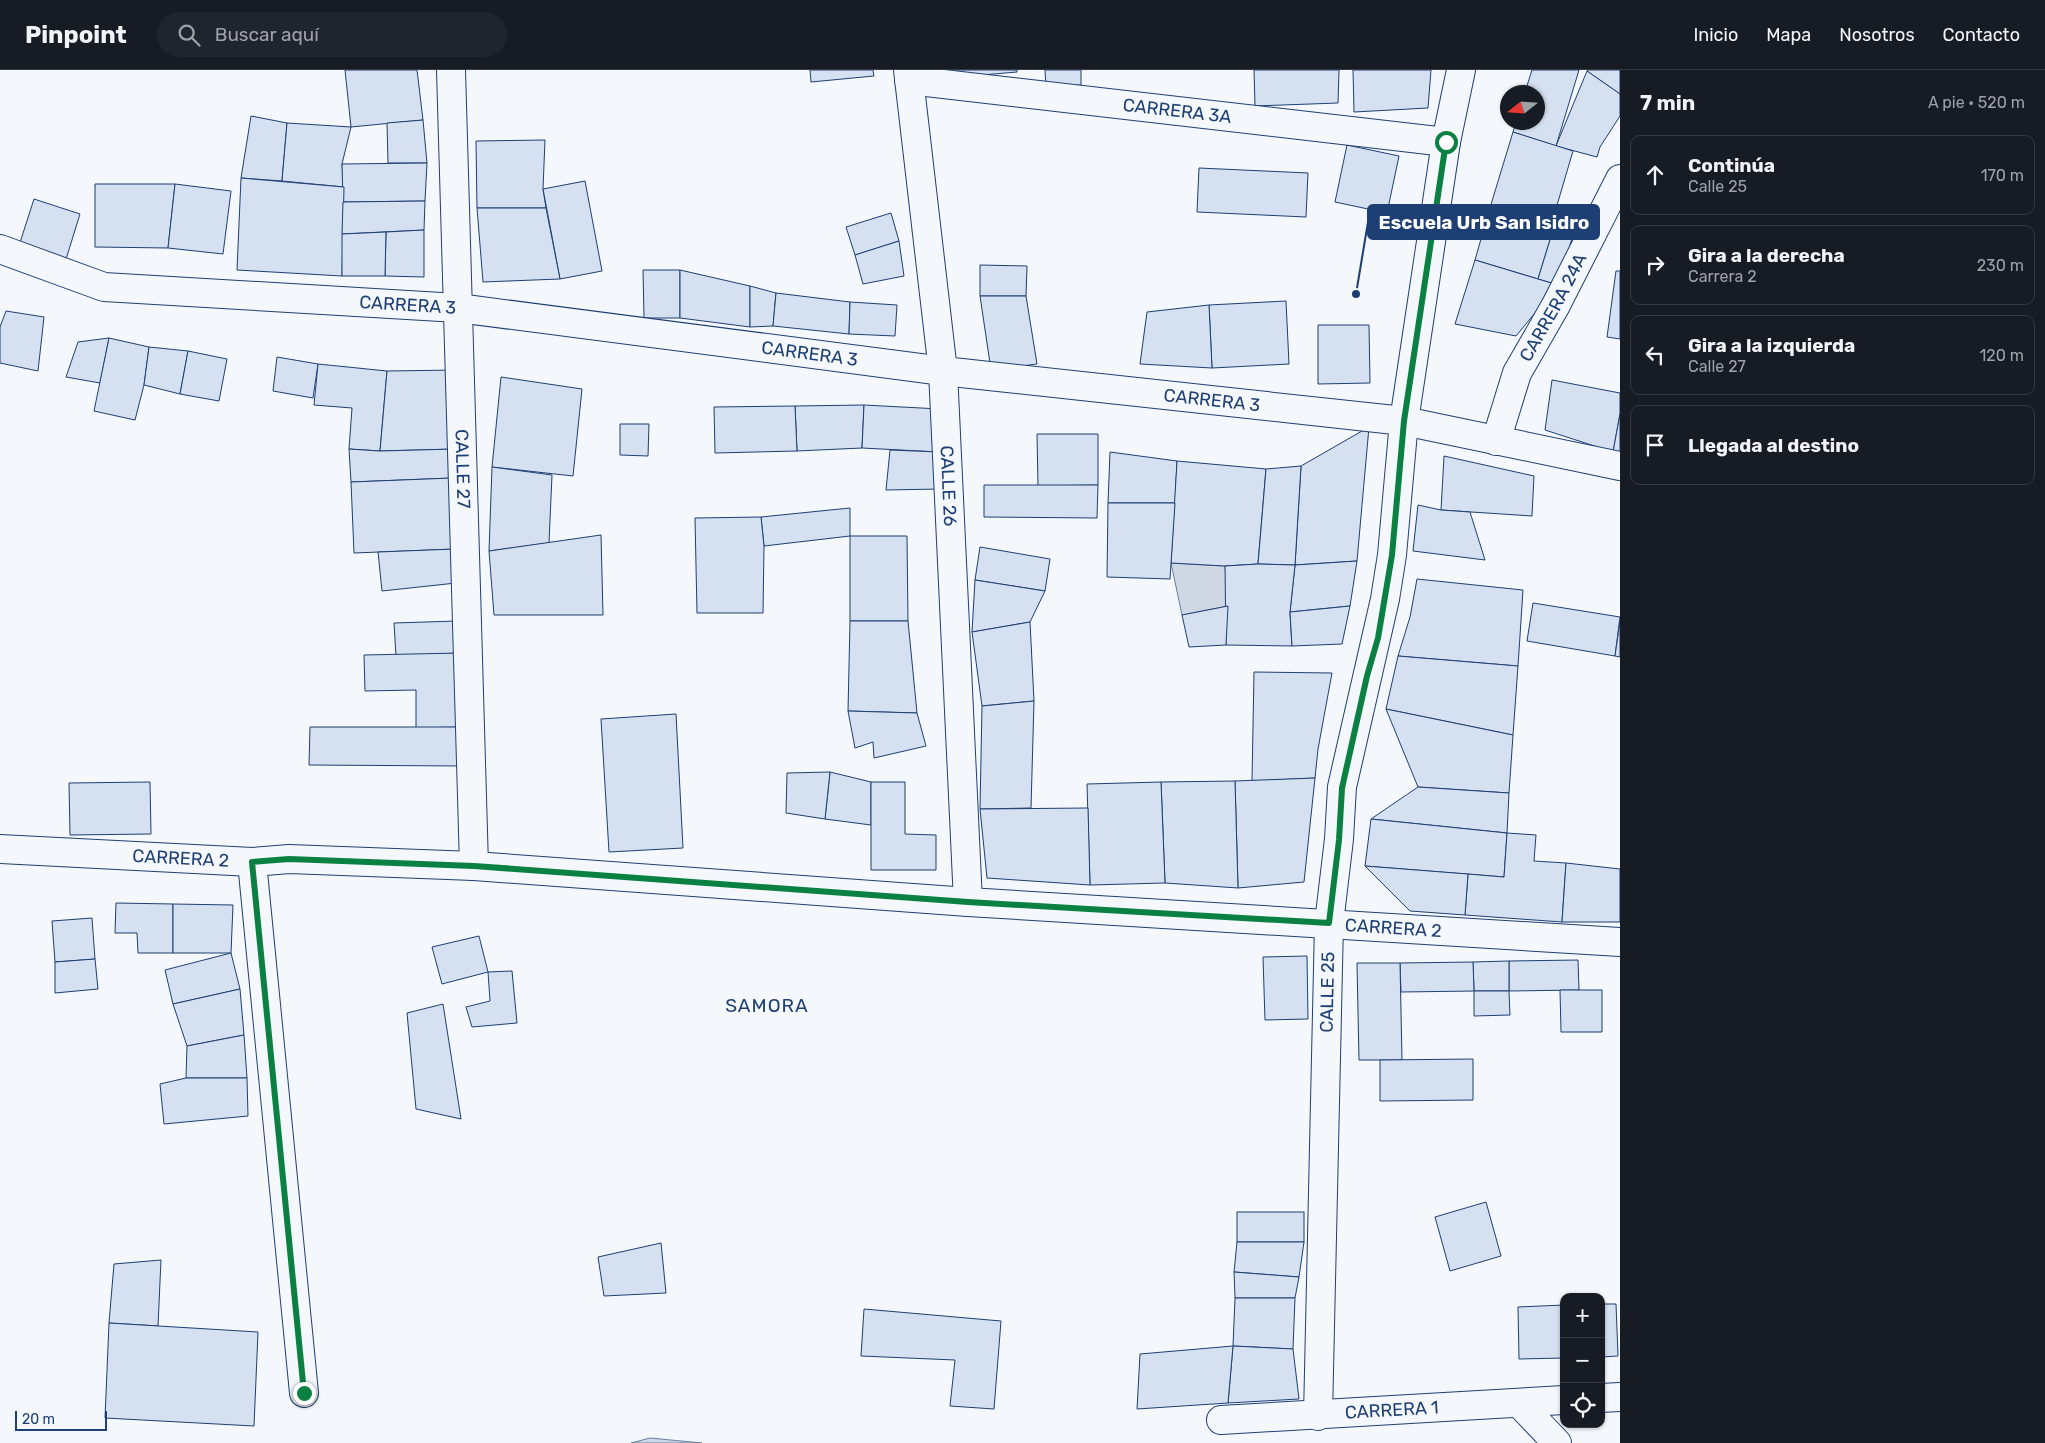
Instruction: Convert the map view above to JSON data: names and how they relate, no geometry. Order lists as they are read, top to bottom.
{
  "streets": {
    "street": [
      "CARRERA 3A",
      "CARRERA 3",
      "CARRERA 24A",
      "CALLE 27",
      "CALLE 26",
      "CARRERA 2",
      "CALLE 25",
      "CARRERA 1"
    ]
  },
  "crossings": [
    ["CARRERA 3A", "CALLE 26"],
    ["CARRERA 3A", "CALLE 25"],
    ["CARRERA 3", "CARRERA 24A"],
    ["CARRERA 3", "CALLE 27"],
    ["CARRERA 3", "CALLE 26"],
    ["CARRERA 3", "CALLE 25"],
    ["CALLE 27", "CARRERA 2"],
    ["CALLE 26", "CARRERA 2"],
    ["CARRERA 2", "CALLE 25"],
    ["CALLE 25", "CARRERA 1"]
  ],
  "districts": ["SAMORA"],
  "places": ["Escuela Urb San Isidro"],
  "scale_bar": "20 m",
  "north": "left",
  "page": {
    "header": "Pinpoint",
    "search": "Buscar aquí",
    "nav": [
      "Inicio",
      "Mapa",
      "Nosotros",
      "Contacto"
    ],
    "heading": ["7 min", "A pie · 520 m"],
    "list": [
      ["Continúa", "Calle 25", "170 m"],
      ["Gira a la derecha", "Carrera 2", "230 m"],
      ["Gira a la izquierda", "Calle 27", "120 m"],
      "Llegada al destino"
    ],
    "map_buttons": ["+", "−"],
    "scale": "20 m"
  }
}
